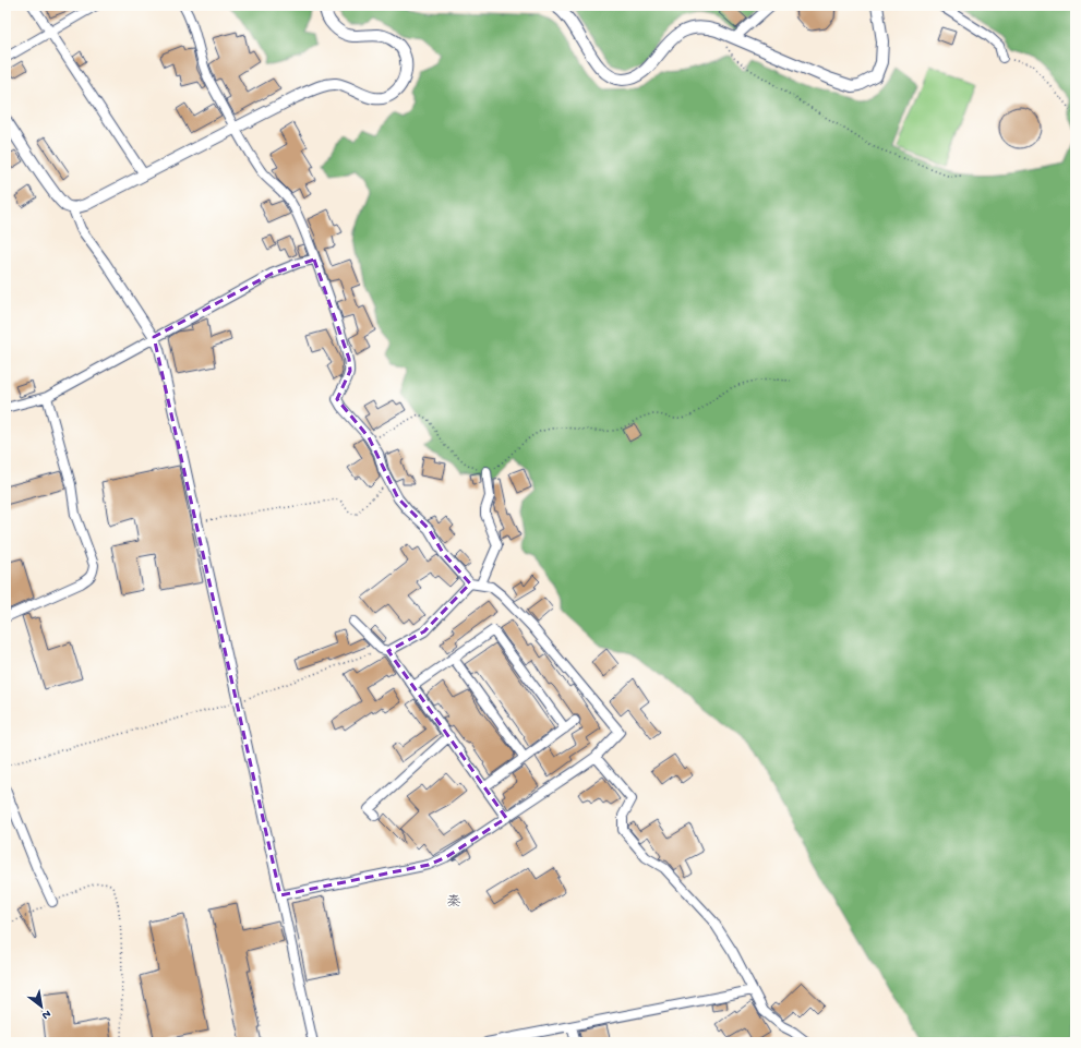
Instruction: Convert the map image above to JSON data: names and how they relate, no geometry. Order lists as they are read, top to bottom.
{
  "districts": ["秦"],
  "north": "bottom right"
}
